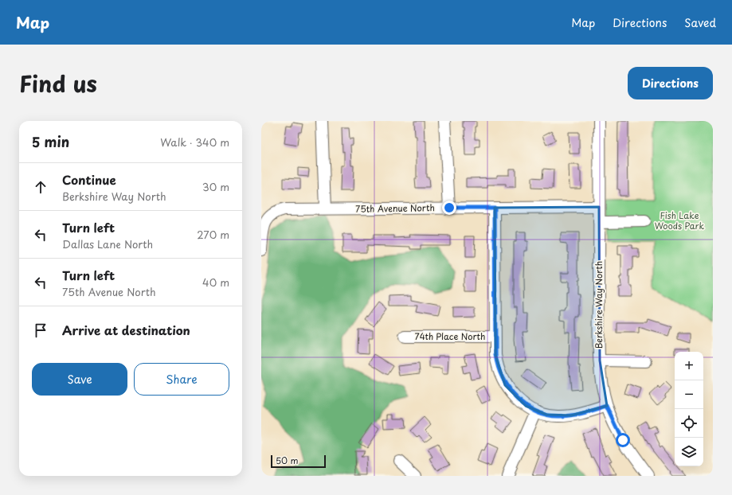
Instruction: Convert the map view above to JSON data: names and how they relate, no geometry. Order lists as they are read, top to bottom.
{
  "streets": {
    "street": ["75th Avenue North", "Berkshire Way North", "74th Place North"]
  },
  "crossings": [
    ["75th Avenue North", "Berkshire Way North"]
  ],
  "parks": ["Fish Lake Woods Park"],
  "scale_bar": "50 m",
  "page": {
    "header": "Map",
    "nav": ["Map", "Directions", "Saved"],
    "title": "Find us",
    "buttons": [
      "Directions",
      ["Save", "Share"]
    ],
    "heading": ["5 min", "Walk · 340 m"],
    "list": [
      ["Continue", "Berkshire Way North", "30 m"],
      ["Turn left", "Dallas Lane North", "270 m"],
      ["Turn left", "75th Avenue North", "40 m"],
      "Arrive at destination"
    ],
    "map_buttons": ["+", "−"],
    "scale": "50 m"
  }
}
